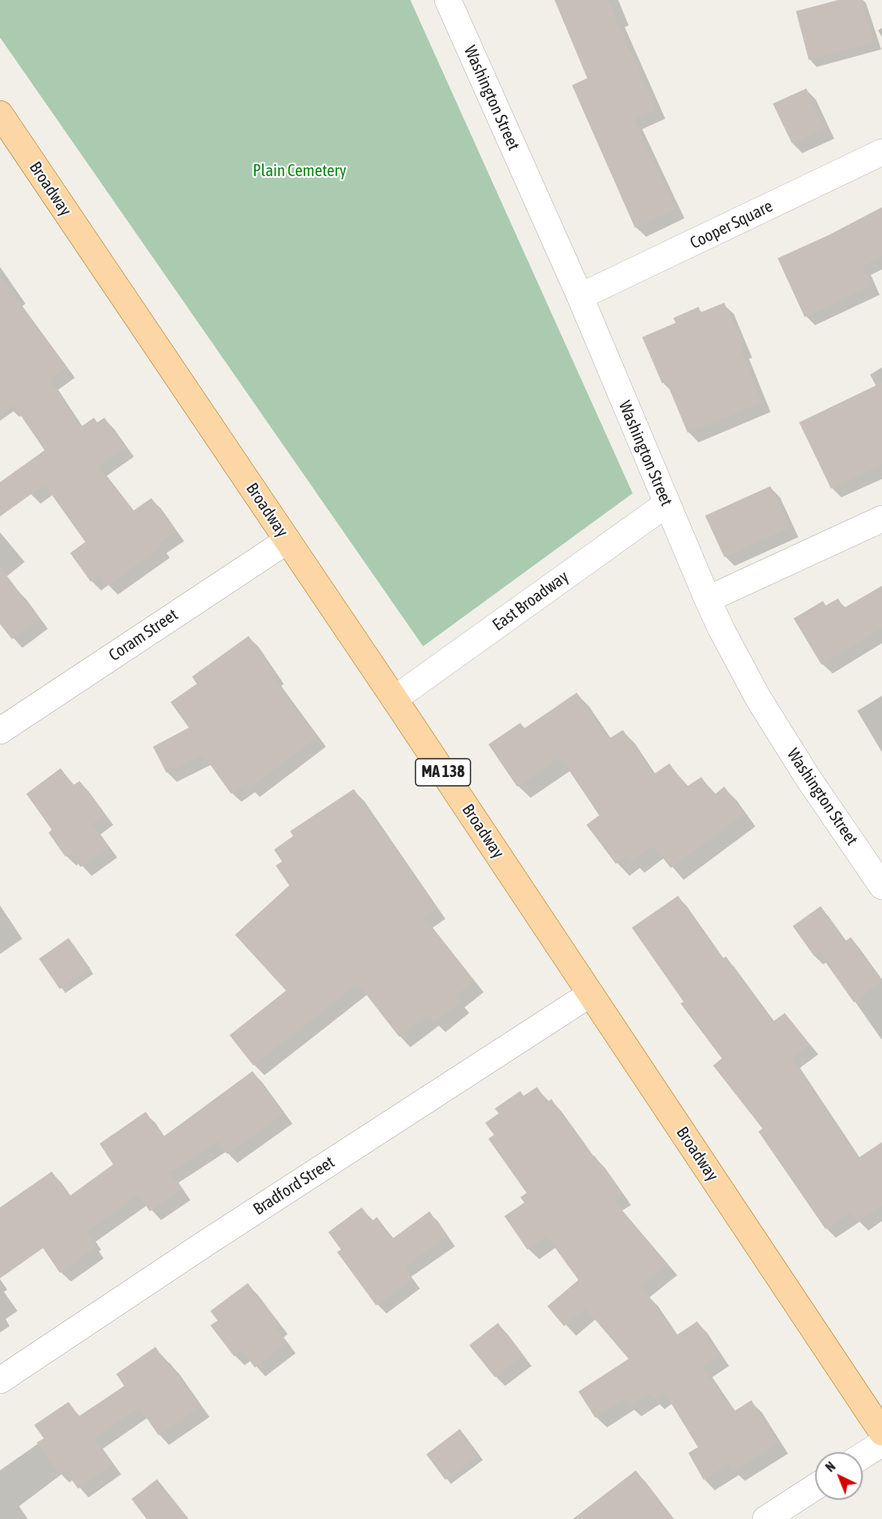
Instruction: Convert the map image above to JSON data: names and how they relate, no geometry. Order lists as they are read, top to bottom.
{
  "streets": {
    "main road": ["Broadway", "MA 138"],
    "street": [
      "Washington Street",
      "Cooper Square",
      "East Broadway",
      "Coram Street",
      "Bradford Street"
    ]
  },
  "crossings": [
    ["Washington Street", "Cooper Square"],
    ["Washington Street", "East Broadway"],
    ["Broadway", "East Broadway"],
    ["Broadway", "Coram Street"],
    ["Broadway", "Bradford Street"]
  ],
  "parks": ["Plain Cemetery"],
  "north": "top left"
}
